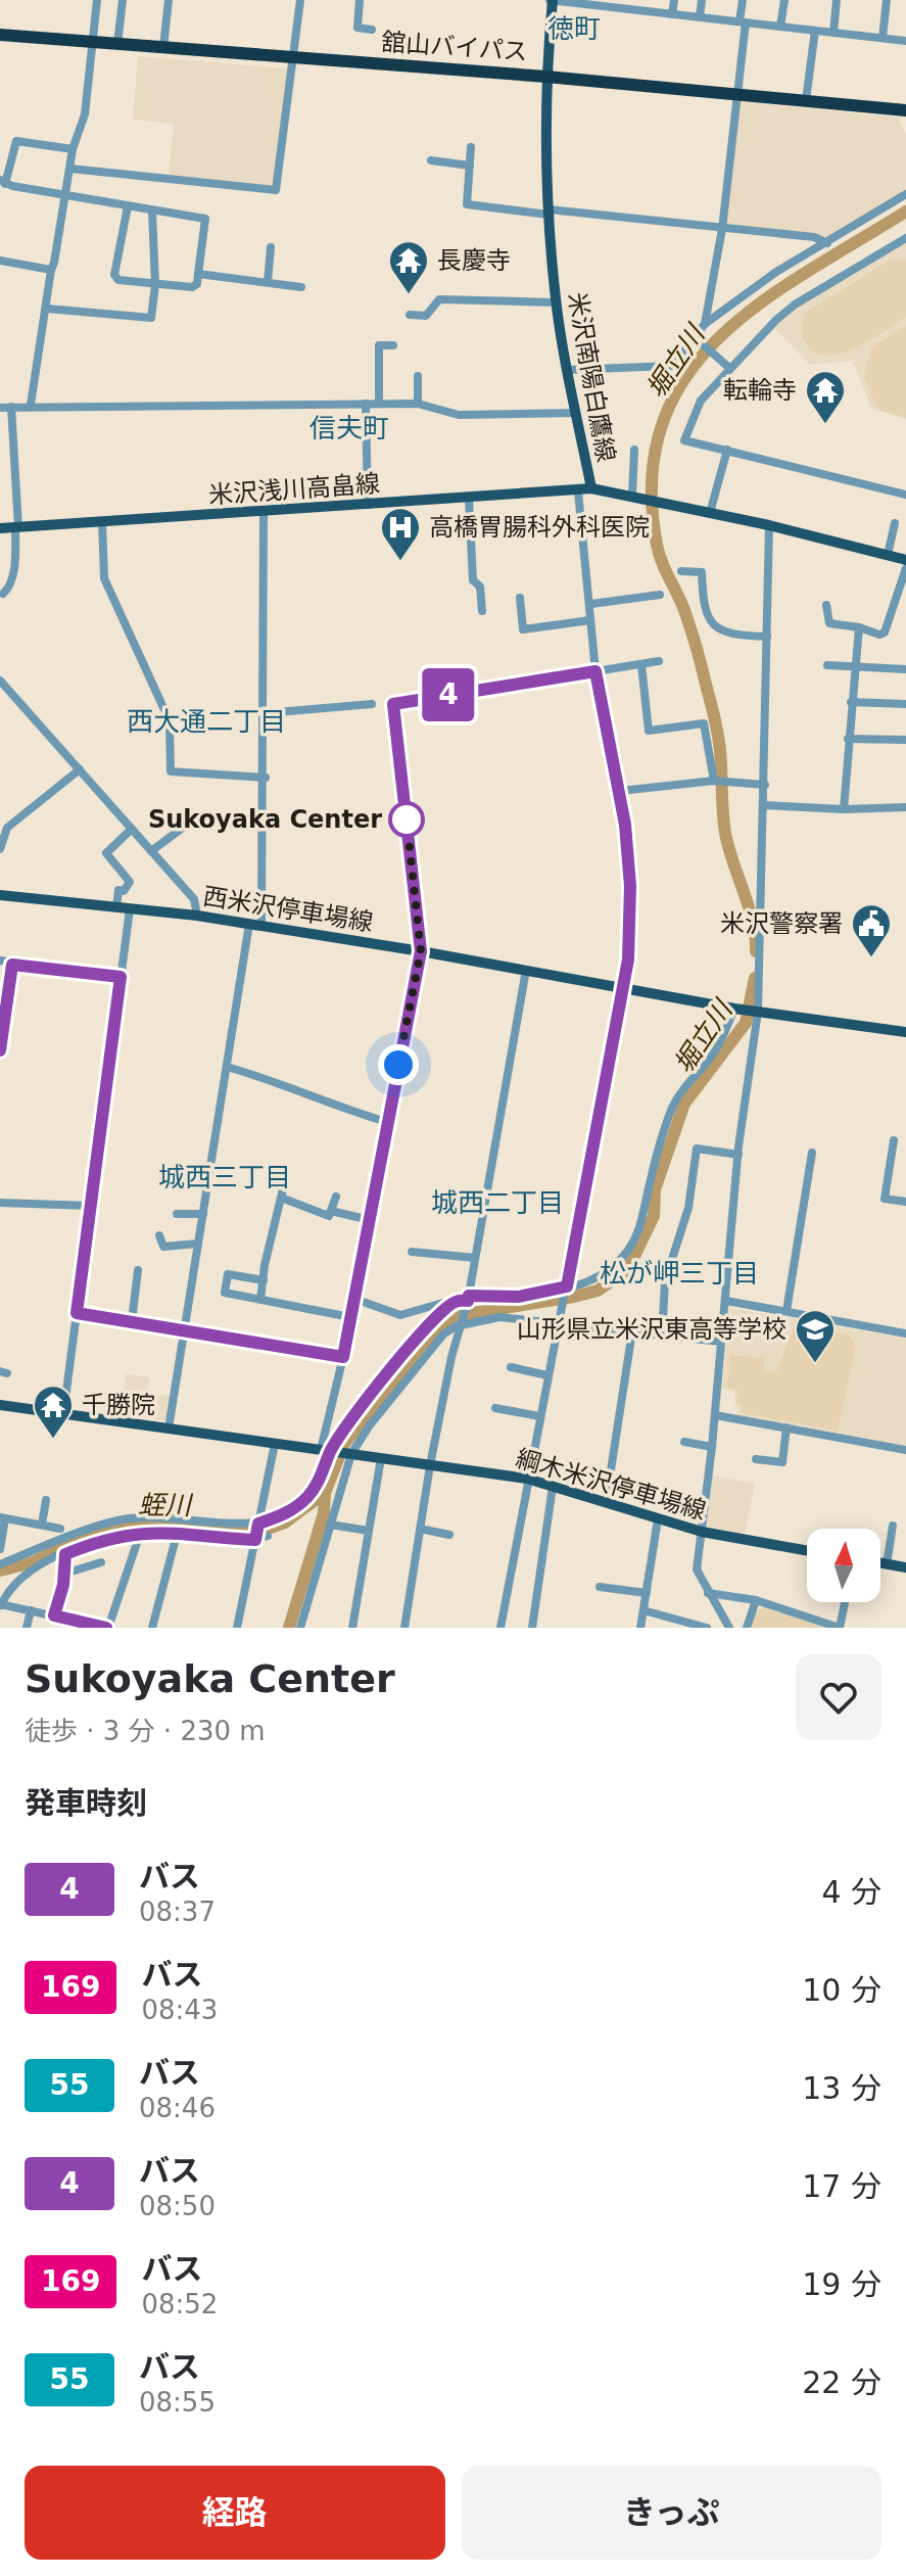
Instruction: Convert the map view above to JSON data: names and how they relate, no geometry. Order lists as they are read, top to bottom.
{
  "streets": {
    "highway": ["舘山バイパス"],
    "main road": [
      "米沢南陽白鷹線",
      "米沢浅川高畠線",
      "西米沢停車場線",
      "綱木米沢停車場線"
    ]
  },
  "crossings": [
    ["舘山バイパス", "米沢南陽白鷹線"],
    ["米沢南陽白鷹線", "米沢浅川高畠線"]
  ],
  "districts": [
    "徳町",
    "信夫町",
    "西大通二丁目",
    "城西三丁目",
    "城西二丁目",
    "松が岬三丁目"
  ],
  "water": ["堀立川", "蛭川"],
  "places": {
    "temple": ["長慶寺", "転輪寺", "千勝院"],
    "hospital": ["高橋胃腸科外科医院"],
    "other": ["Sukoyaka Center"],
    "public building": ["米沢警察署"],
    "school or university": ["山形県立米沢東高等学校"]
  },
  "lines": ["bus line 4"],
  "north": "top",
  "page": {
    "on_map": "4",
    "heading": [
      ["Sukoyaka Center", "徒歩 · 3 分 · 230 m"],
      "発車時刻"
    ],
    "list": [
      {
        "mark": "4",
        "name": "バス",
        "note": "08:37",
        "value": "4 分"
      },
      {
        "mark": "169",
        "name": "バス",
        "note": "08:43",
        "value": "10 分"
      },
      {
        "mark": "55",
        "name": "バス",
        "note": "08:46",
        "value": "13 分"
      },
      {
        "mark": "4",
        "name": "バス",
        "note": "08:50",
        "value": "17 分"
      },
      {
        "mark": "169",
        "name": "バス",
        "note": "08:52",
        "value": "19 分"
      },
      {
        "mark": "55",
        "name": "バス",
        "note": "08:55",
        "value": "22 分"
      }
    ],
    "buttons": ["経路", "きっぷ"]
  }
}
